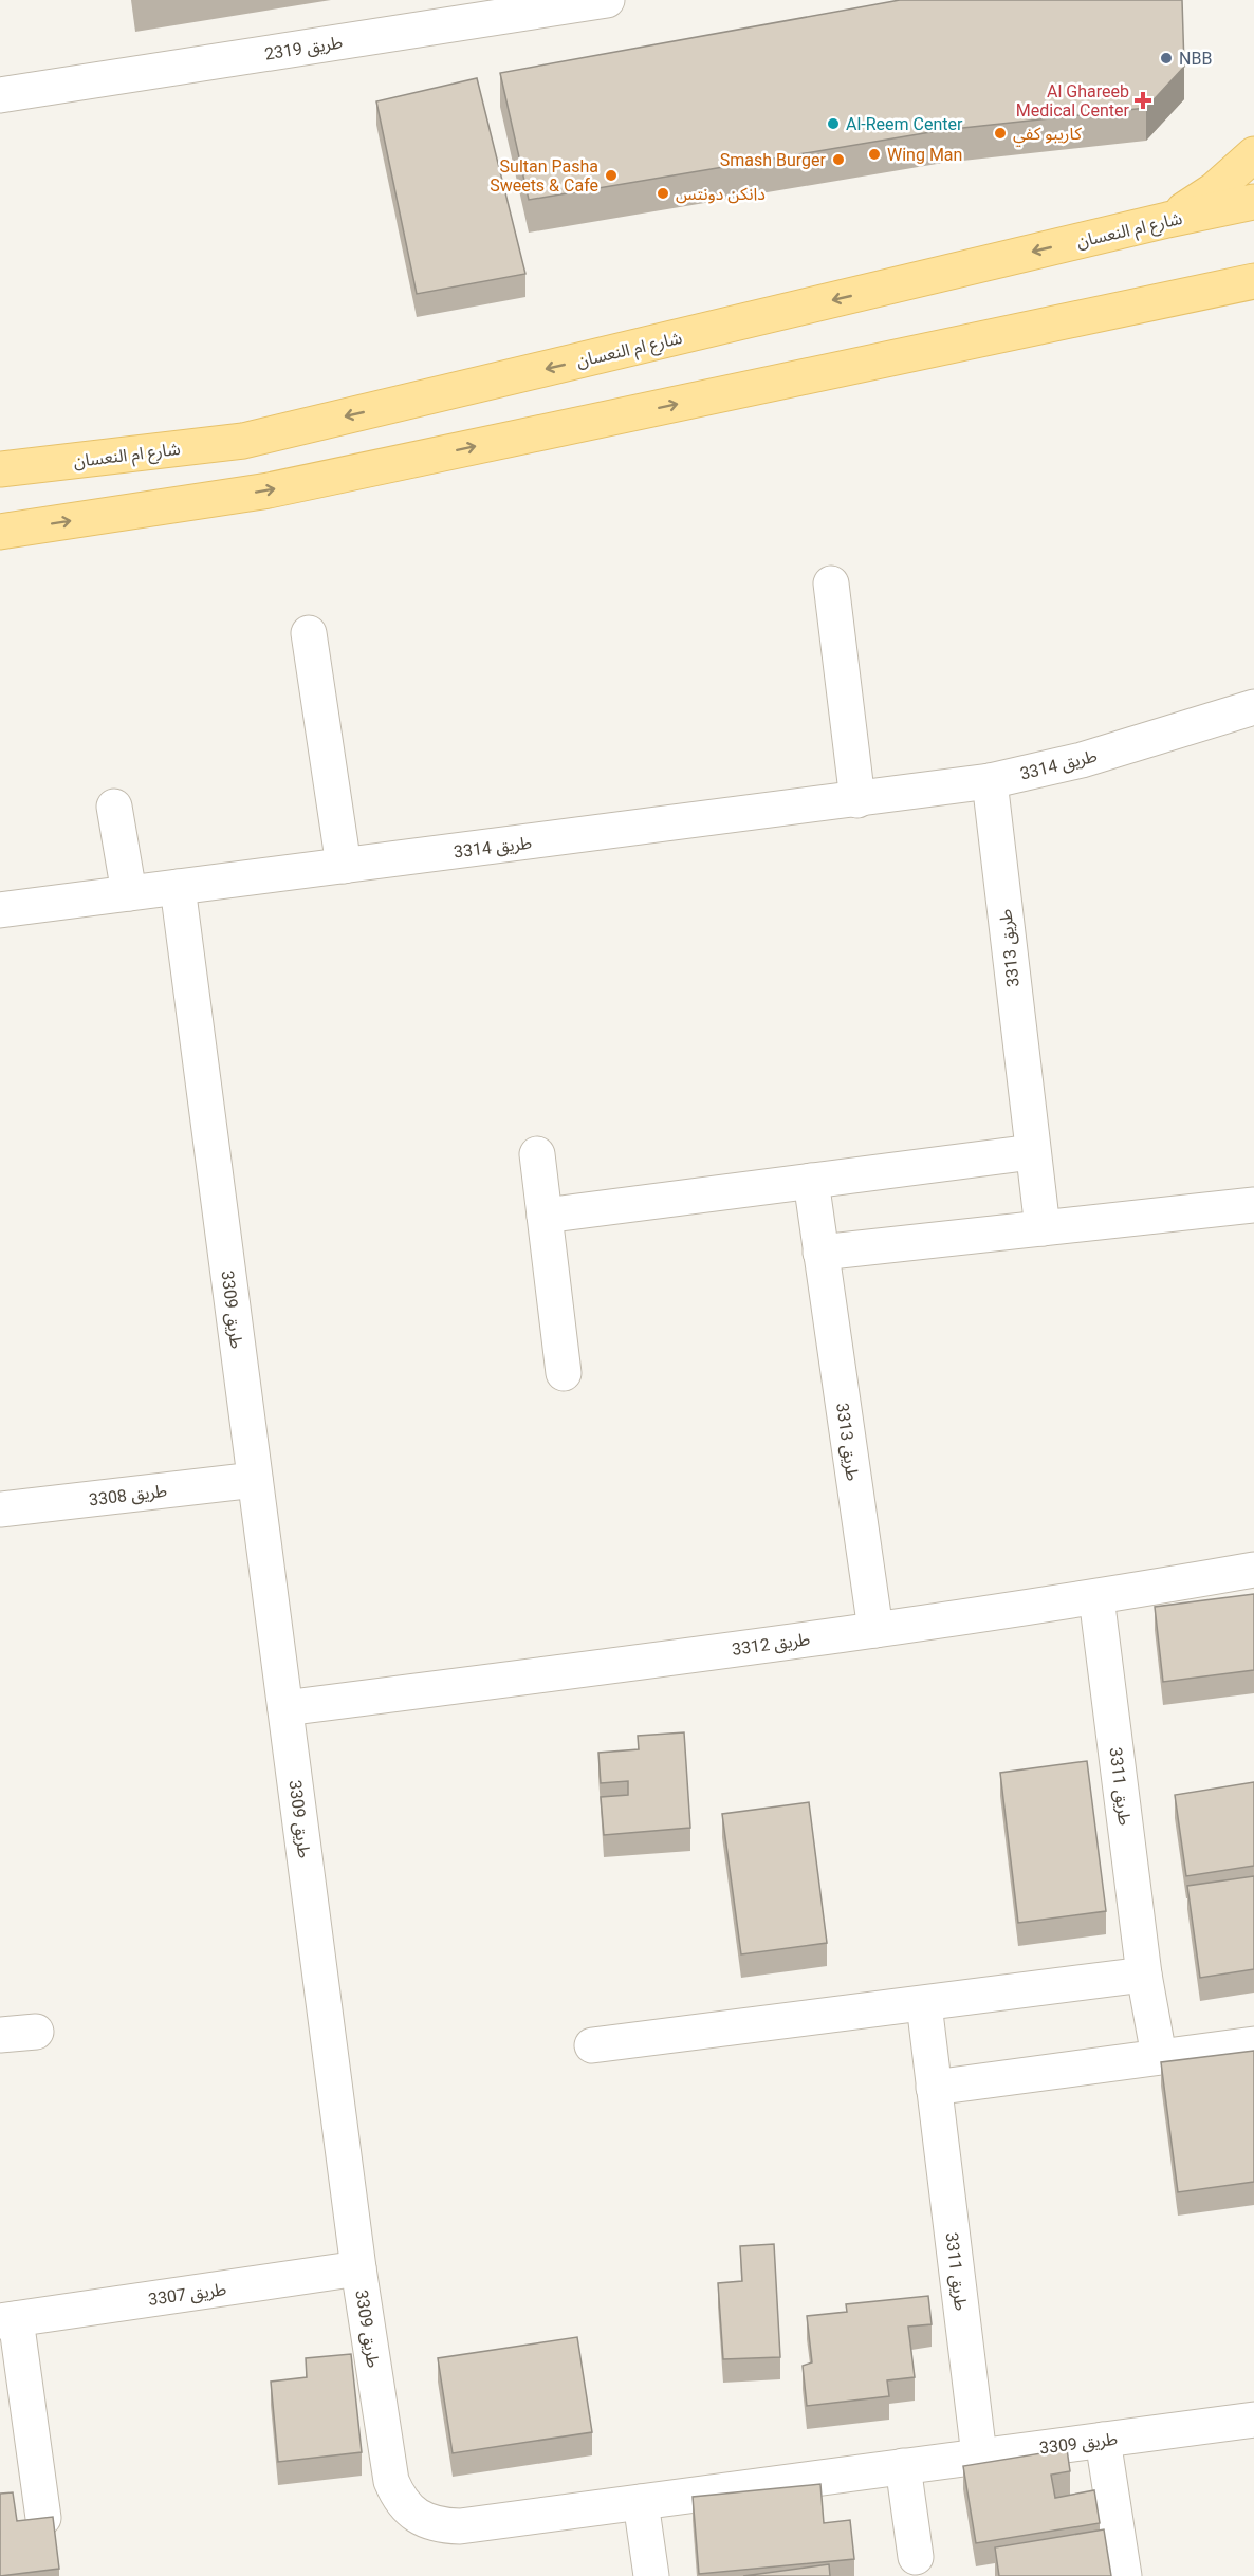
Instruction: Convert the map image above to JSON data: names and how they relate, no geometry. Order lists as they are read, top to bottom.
{
  "streets": {
    "main road": ["شارع ام النعسان"],
    "street": [
      "طريق 2319",
      "طريق 3314",
      "طريق 3313",
      "طريق 3309",
      "طريق 3308",
      "طريق 3312",
      "طريق 3311",
      "طريق 3307"
    ]
  },
  "crossings": [
    ["طريق 3314", "طريق 3313"],
    ["طريق 3314", "طريق 3309"],
    ["طريق 3313", "طريق 3312"],
    ["طريق 3309", "طريق 3308"],
    ["طريق 3309", "طريق 3312"],
    ["طريق 3309", "طريق 3311"],
    ["طريق 3309", "طريق 3307"],
    ["طريق 3312", "طريق 3311"]
  ],
  "places": {
    "other": [
      "NBB",
      "Al-Reem Center",
      "كاريبو كفي",
      "Wing Man",
      "Smash Burger",
      "Sultan Pasha Sweets & Cafe",
      "دانكن دونتس"
    ],
    "health": ["Al Ghareeb Medical Center"]
  }
}
